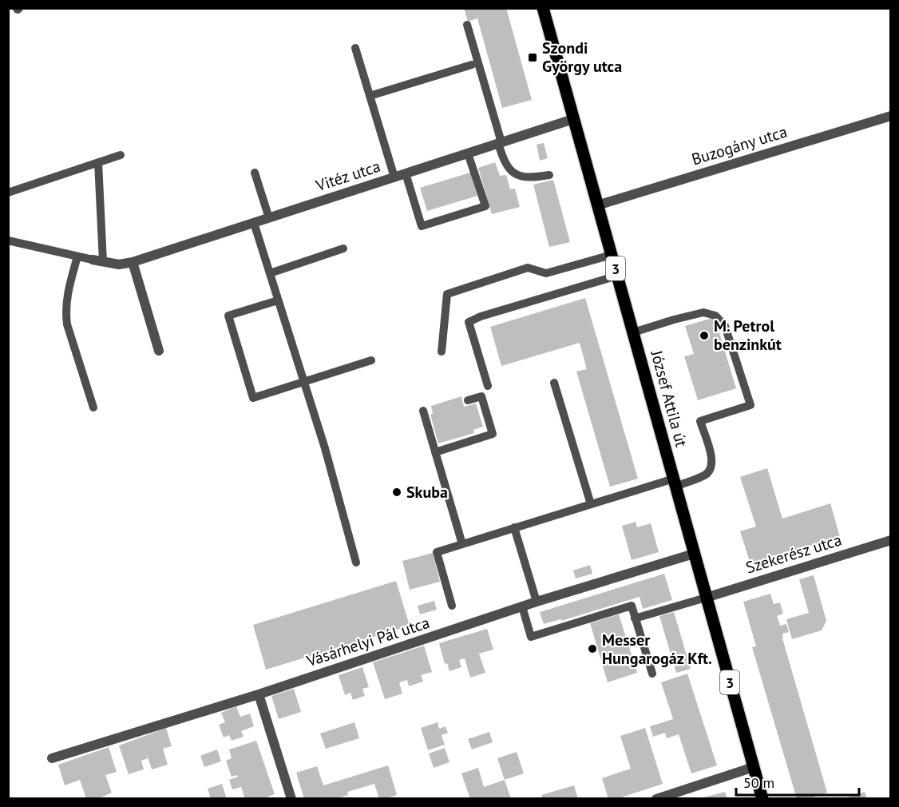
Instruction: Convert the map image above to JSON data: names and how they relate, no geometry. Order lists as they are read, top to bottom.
{
  "streets": {
    "main road": ["3", "József Attila út"],
    "street": [
      "Buzogány utca",
      "Vitéz utca",
      "Szekerész utca",
      "Vásárhelyi Pál utca"
    ]
  },
  "crossings": [
    ["Buzogány utca", "József Attila út"],
    ["Vitéz utca", "József Attila út"],
    ["József Attila út", "Szekerész utca"],
    ["József Attila út", "Vásárhelyi Pál utca"]
  ],
  "places": {
    "transit": ["Szondi György utca"],
    "other": ["M. Petrol benzinkút", "Skuba", "Messer Hungarogáz Kft."]
  },
  "scale_bar": "50 m"
}
